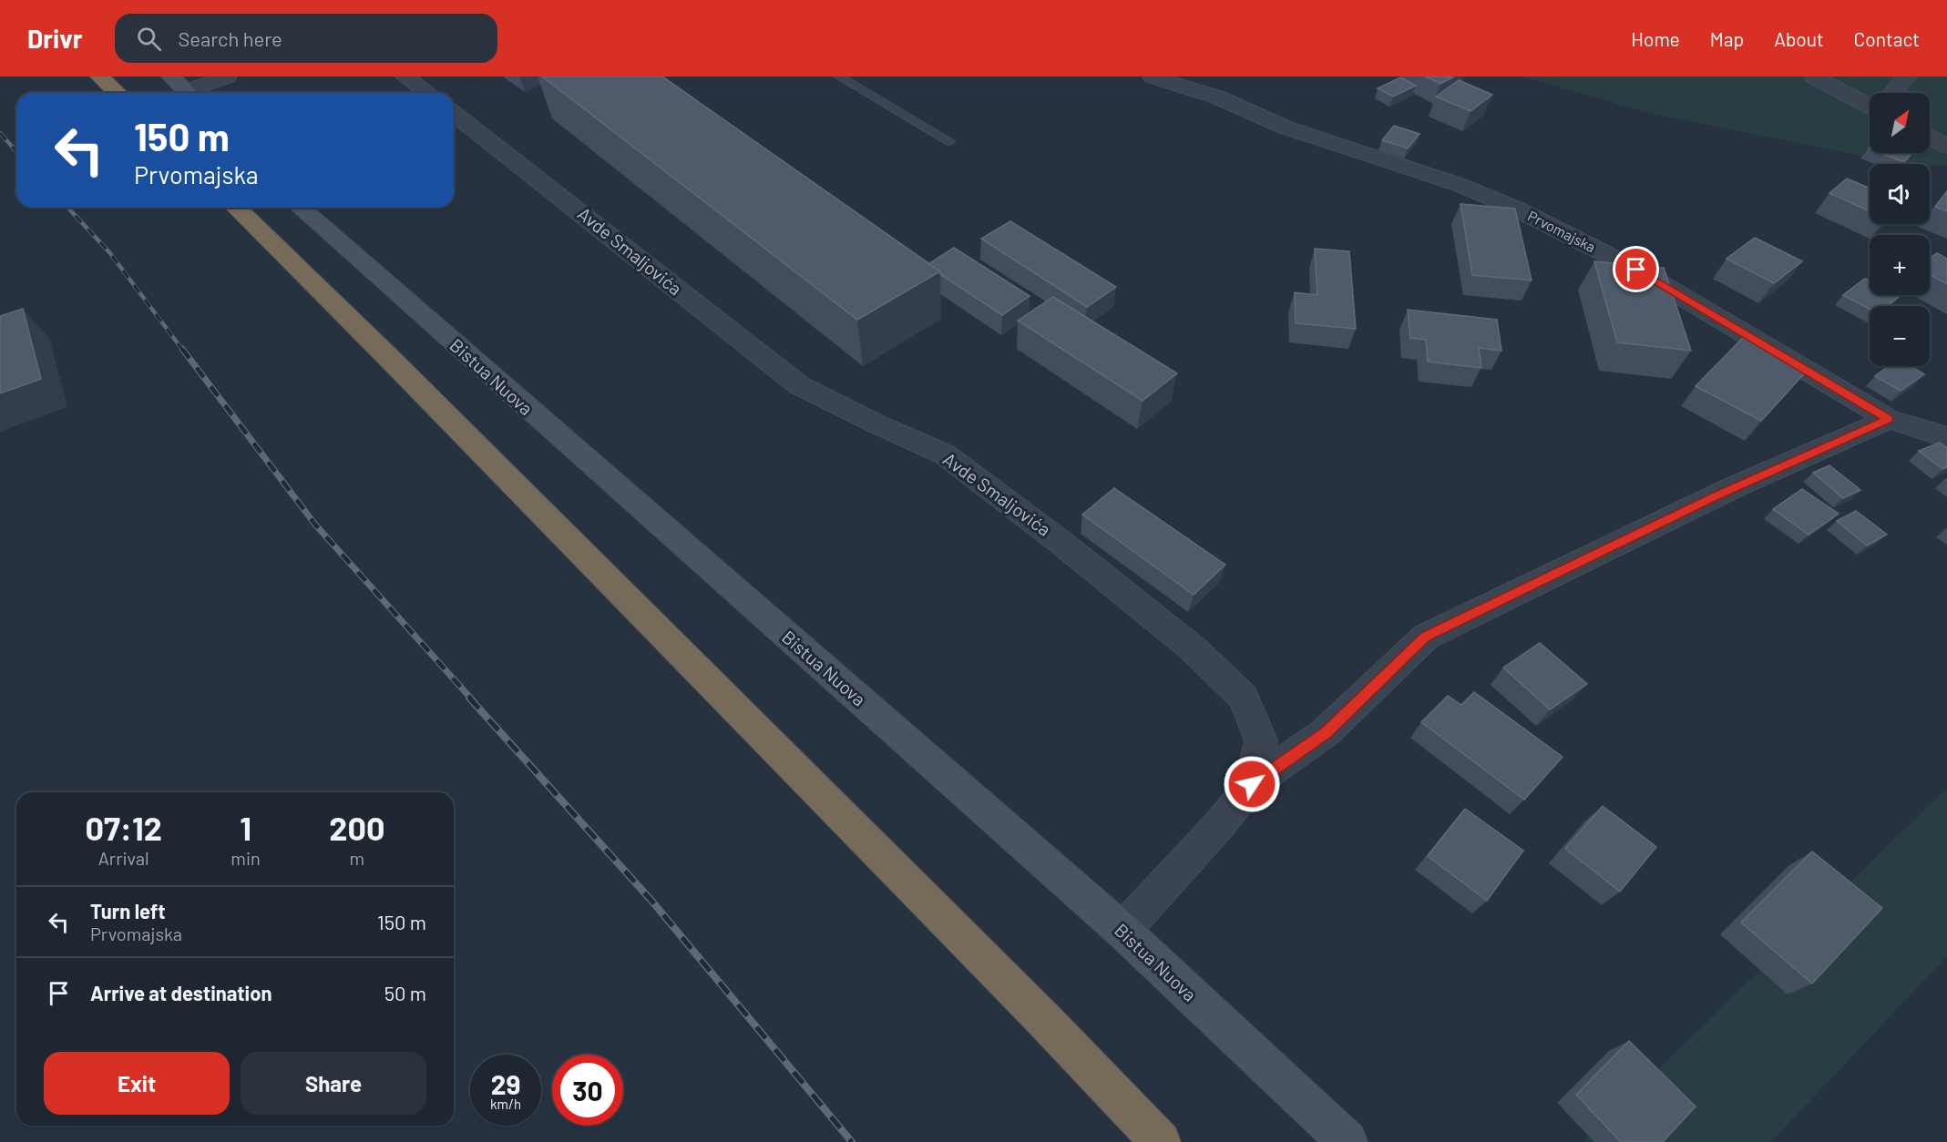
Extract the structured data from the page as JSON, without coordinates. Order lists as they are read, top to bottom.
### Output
{
  "streets": {
    "street": ["Prvomajska", "Avde Smaljovića", "Bistua Nuova"]
  },
  "crossings": [
    ["Avde Smaljovića", "Bistua Nuova"]
  ],
  "north": "top right",
  "page": {
    "header": "Drivr",
    "search": "Search here",
    "nav": [
      "Home",
      "Map",
      "About",
      "Contact"
    ],
    "map_buttons": ["+", "−"],
    "turn": ["150 m", "Prvomajska"],
    "eta": [
      "07:12",
      "Arrival",
      "1",
      "min",
      "200",
      "m"
    ],
    "list": [
      {
        "name": "Turn left",
        "note": "Prvomajska",
        "value": "150 m"
      },
      {
        "name": "Arrive at destination",
        "value": "50 m"
      }
    ],
    "buttons": ["Exit", "Share"],
    "speed": "29 km/h",
    "limit": "30"
  }
}
